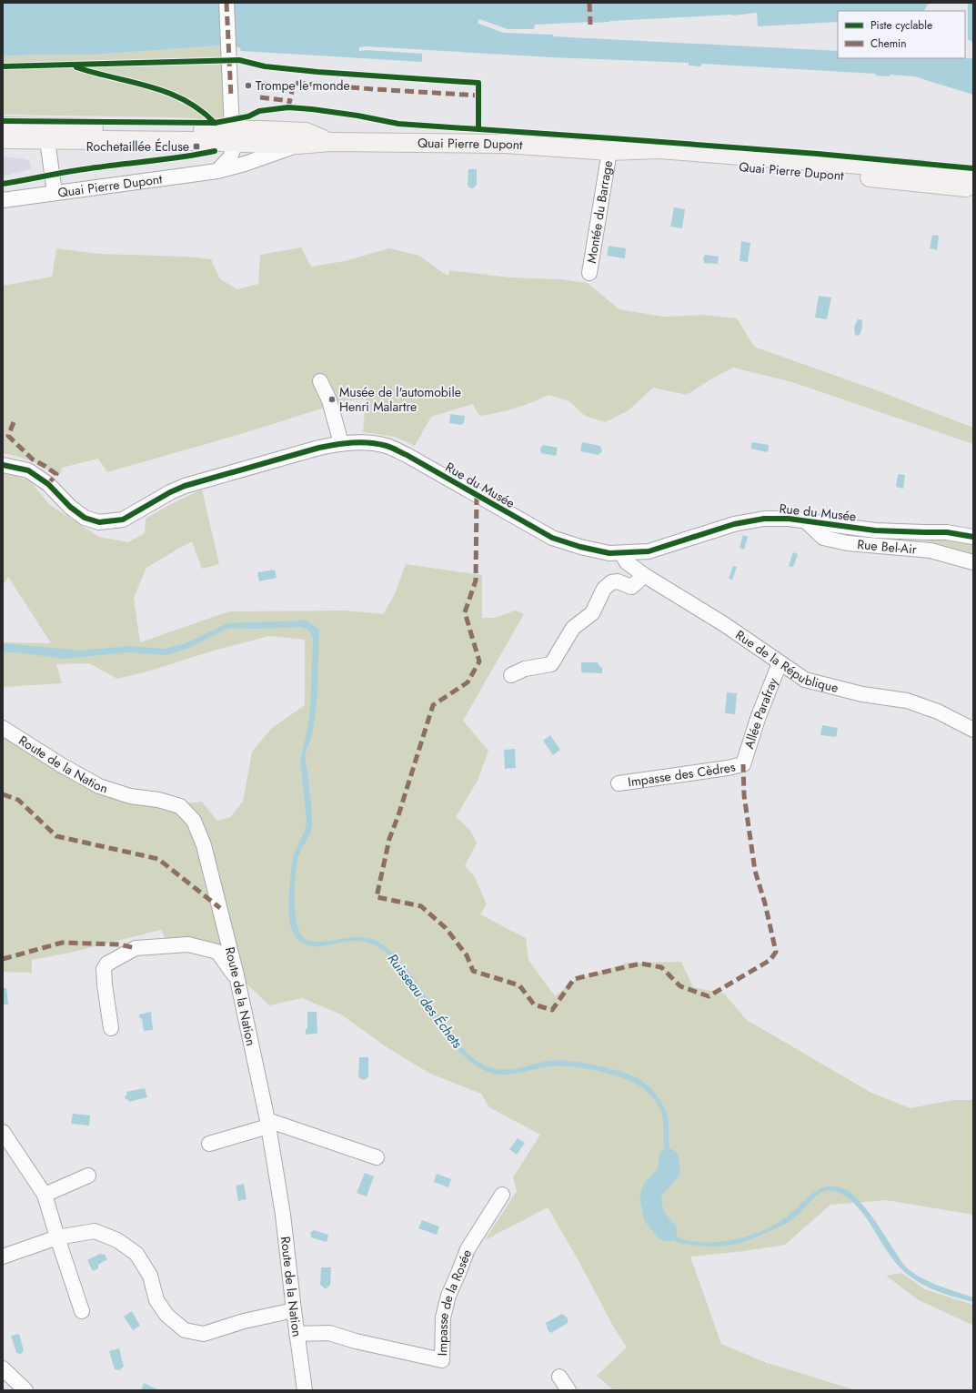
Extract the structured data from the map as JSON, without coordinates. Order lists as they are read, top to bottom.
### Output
{
  "streets": {
    "main road": ["Quai Pierre Dupont"],
    "street": [
      "Montée du Barrage",
      "Rue du Musée",
      "Rue Bel-Air",
      "Rue de la République",
      "Allée Parafray",
      "Route de la Nation",
      "Impasse des Cèdres",
      "Impasse de la Rosée"
    ]
  },
  "crossings": [
    ["Quai Pierre Dupont", "Montée du Barrage"],
    ["Rue du Musée", "Rue Bel-Air"],
    ["Rue du Musée", "Rue de la République"],
    ["Rue de la République", "Allée Parafray"],
    ["Allée Parafray", "Impasse des Cèdres"],
    ["Route de la Nation", "Impasse de la Rosée"]
  ],
  "water": ["Ruisseau des Échets"],
  "places": {
    "other": ["Trompe le monde", "Musée de l'automobile Henri Malartre"],
    "transit": ["Rochetaillée Écluse"]
  },
  "legend": ["Piste cyclable", "Chemin"]
}
